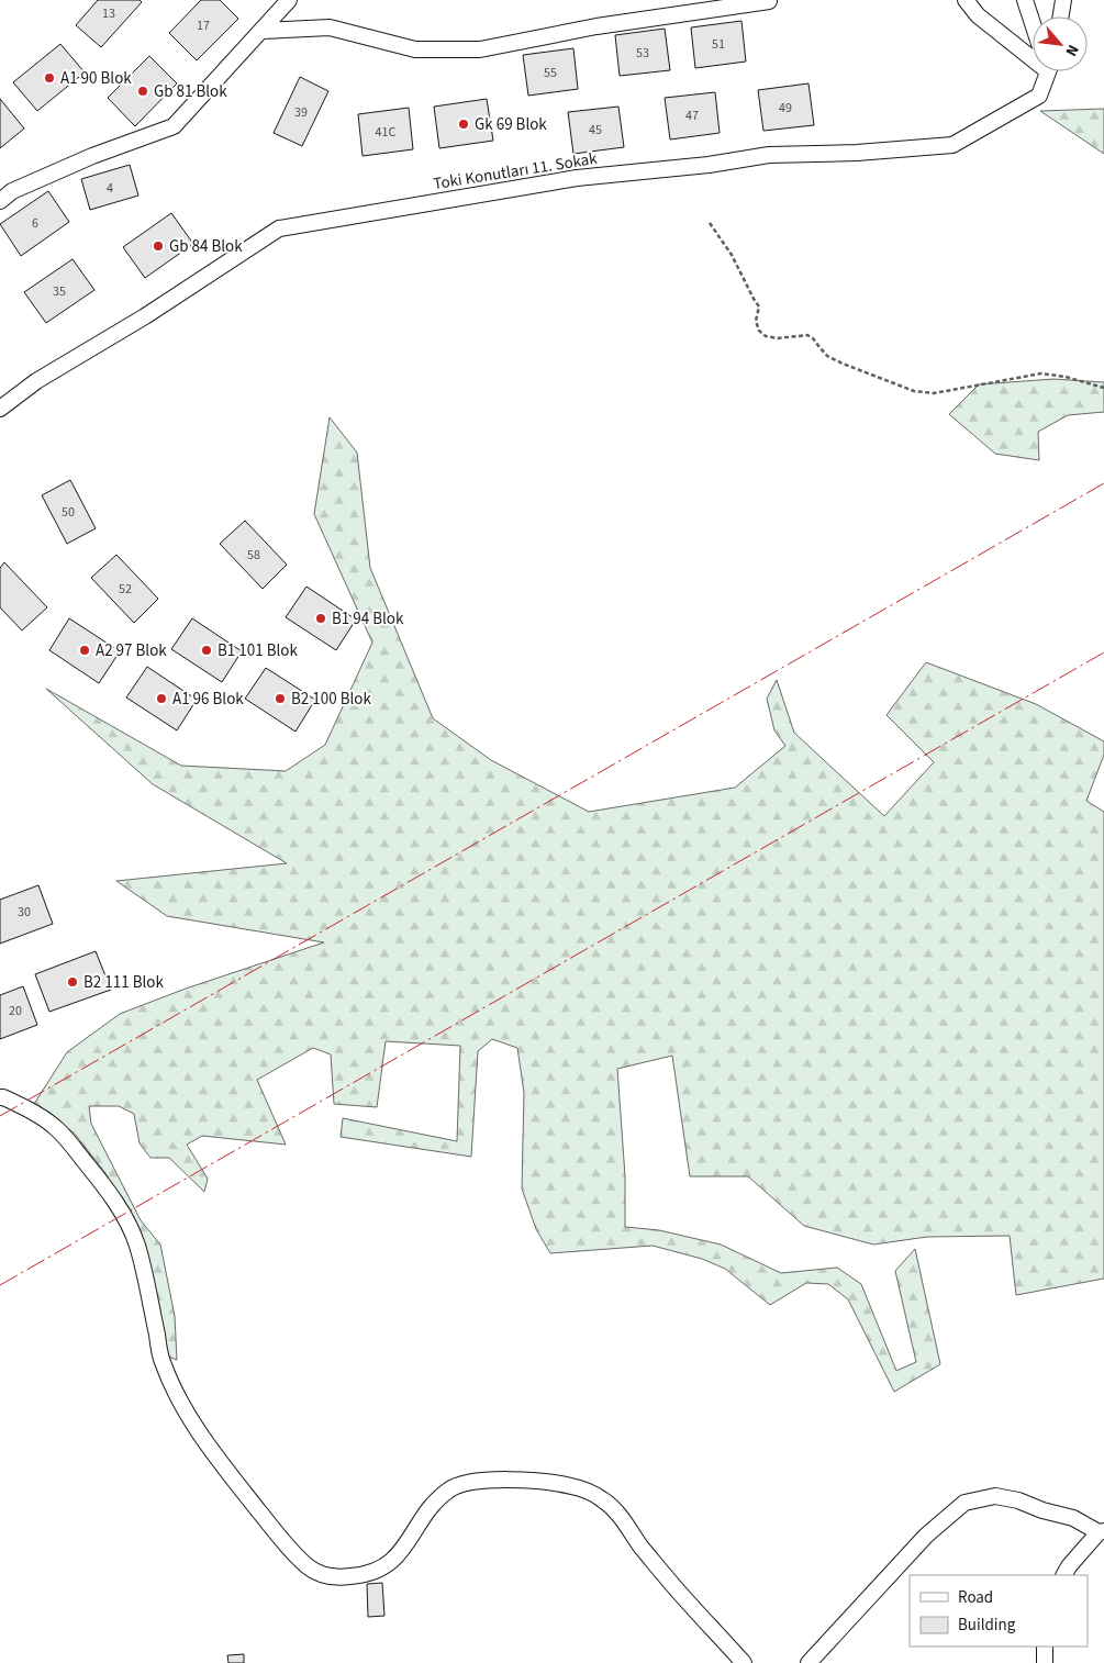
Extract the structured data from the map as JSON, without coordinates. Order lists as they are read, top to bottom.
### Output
{
  "streets": {
    "street": ["Toki Konutları 11. Sokak"]
  },
  "places": [
    "A1 90 Blok",
    "Gb 81 Blok",
    "Gk 69 Blok",
    "Gb 84 Blok",
    "B1 94 Blok",
    "A2 97 Blok",
    "B1 101 Blok",
    "A1 96 Blok",
    "B2 100 Blok",
    "B2 111 Blok"
  ],
  "house_numbers": [
    "13",
    "17",
    "51",
    "53",
    "55",
    "49",
    "39",
    "47",
    "45",
    "41C",
    "4",
    "6",
    "35",
    "50",
    "58",
    "52",
    "30",
    "20"
  ],
  "legend": ["Road", "Building"],
  "north": "bottom right"
}
